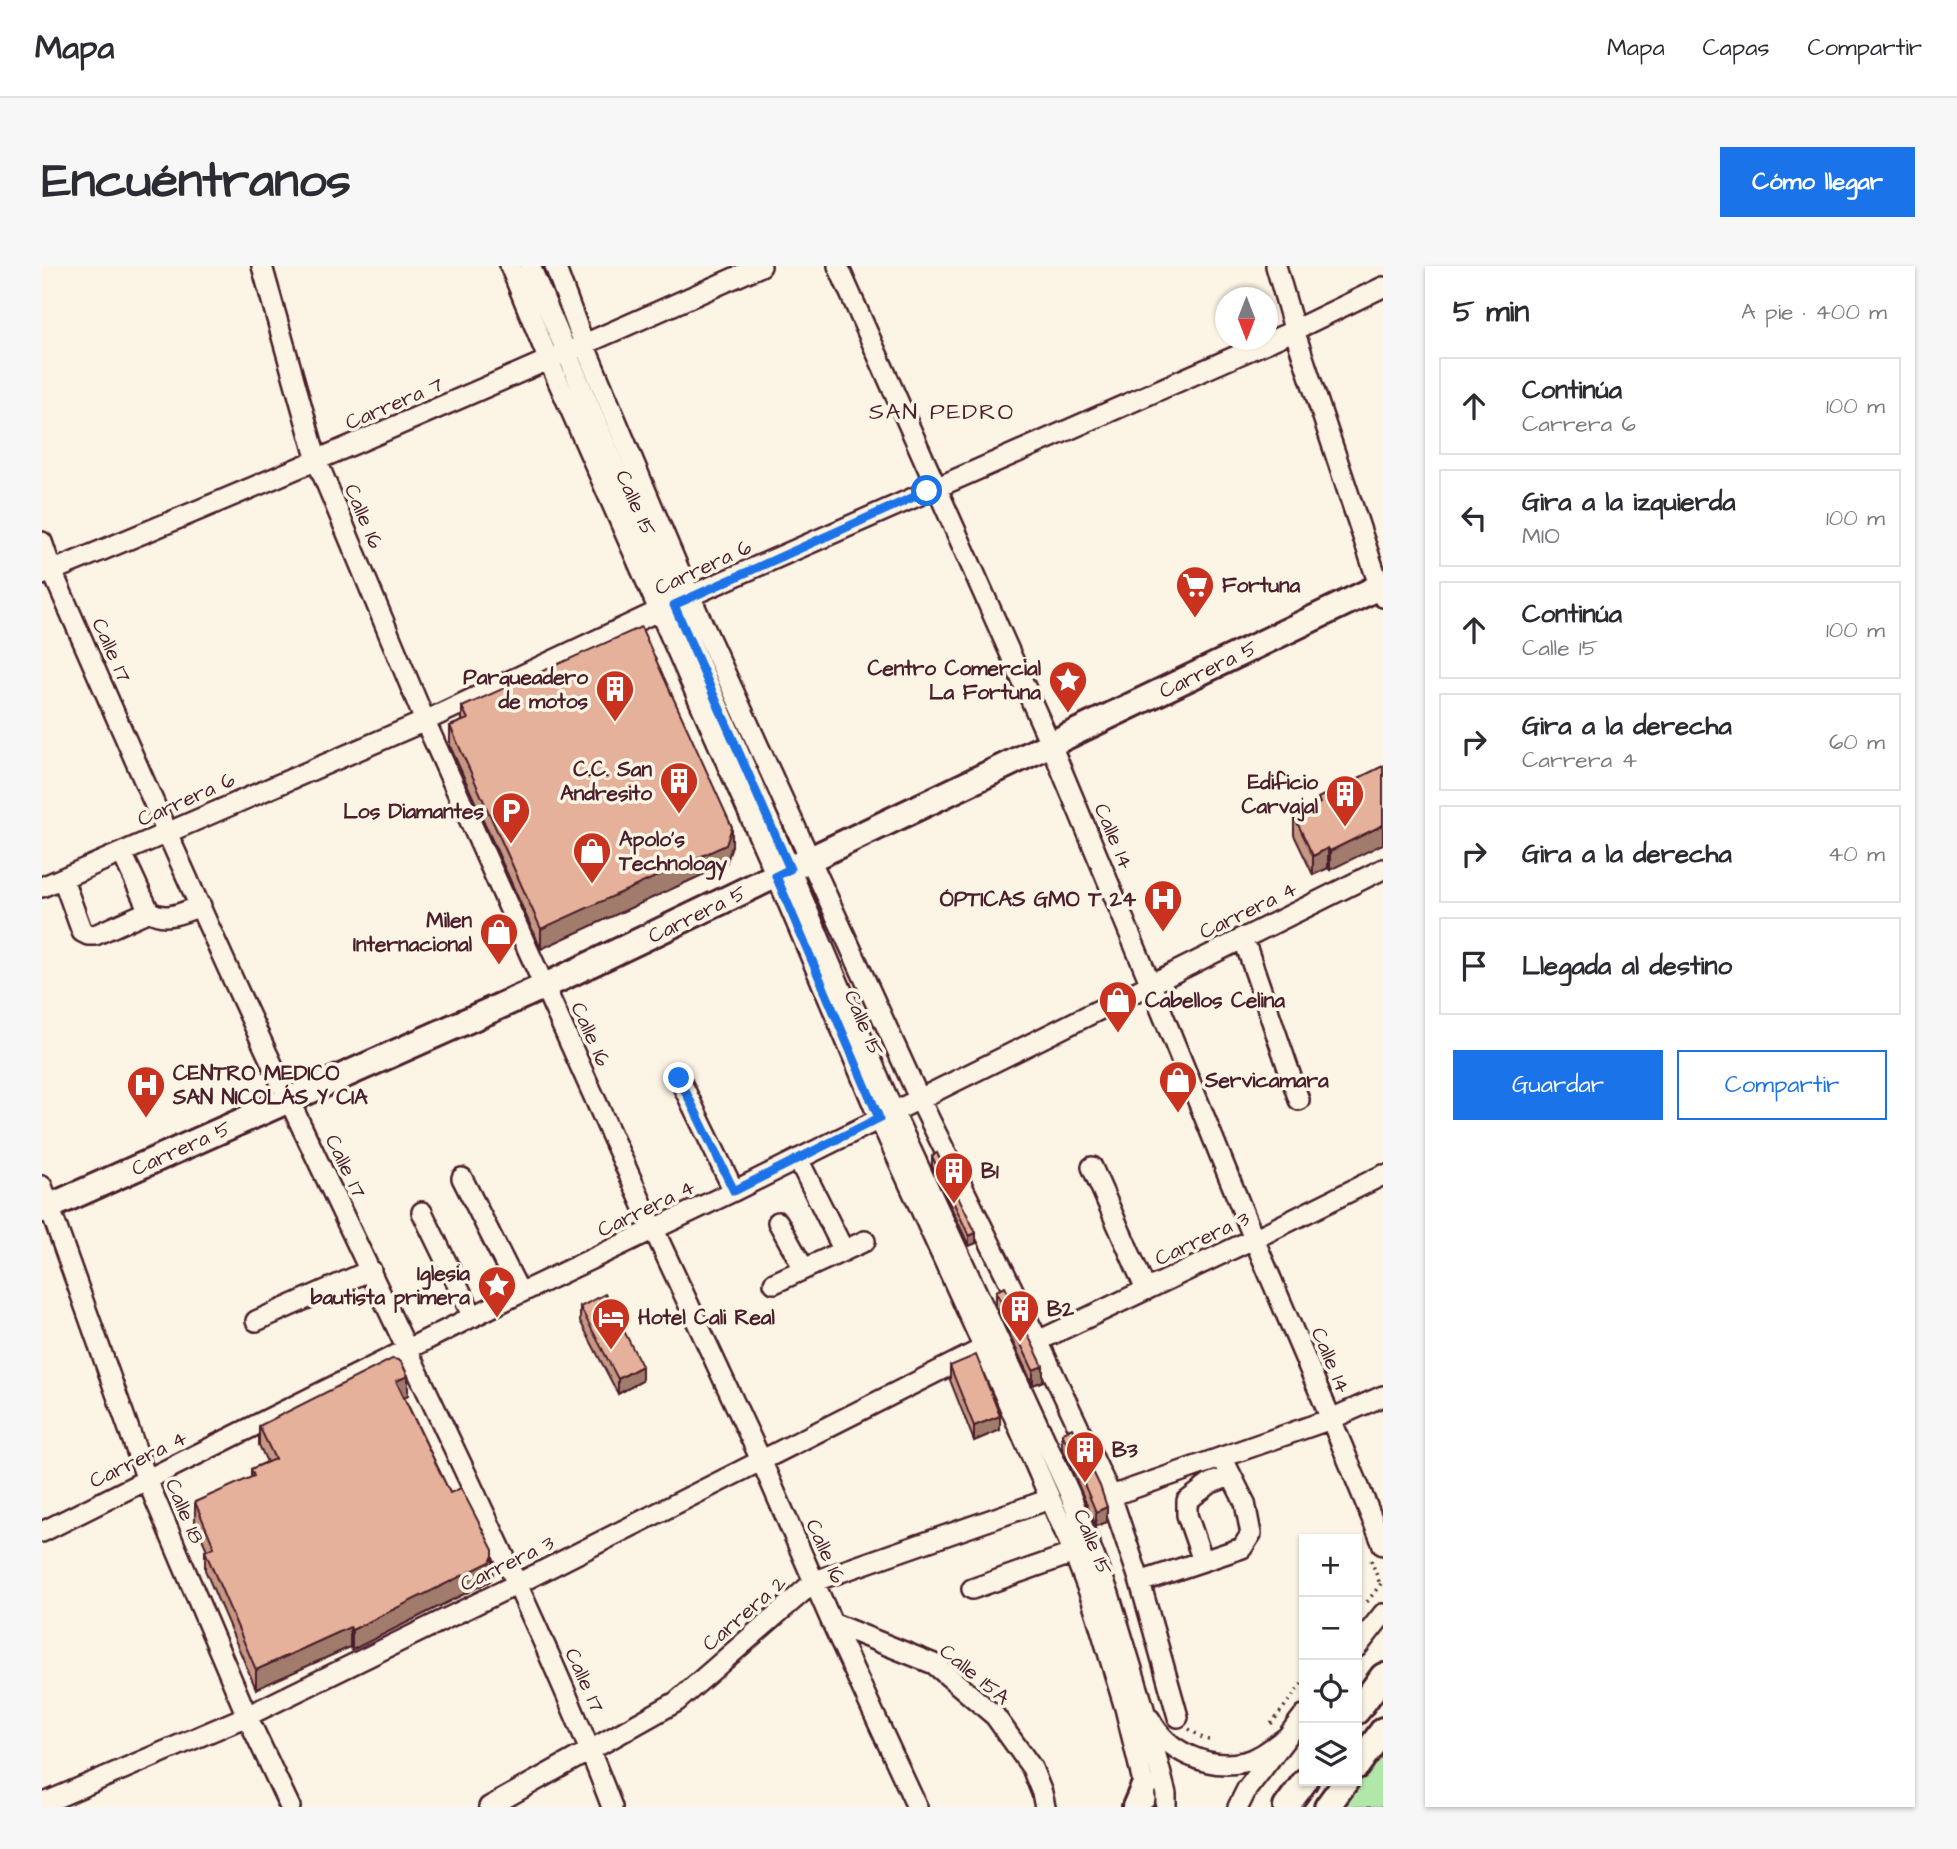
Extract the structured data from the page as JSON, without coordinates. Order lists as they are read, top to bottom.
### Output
{
  "streets": {
    "main road": ["Carrera 5"],
    "street": [
      "Carrera 7",
      "Calle 15",
      "Calle 16",
      "Carrera 6",
      "Calle 17",
      "Calle 14",
      "Carrera 4",
      "Carrera 3",
      "Calle 18",
      "Carrera 2",
      "Calle 15A"
    ]
  },
  "crossings": [
    ["Carrera 7", "Calle 15"],
    ["Carrera 7", "Calle 16"],
    ["Carrera 7", "Calle 17"],
    ["Calle 15", "Carrera 6"],
    ["Calle 15", "Carrera 5"],
    ["Calle 15", "Carrera 4"],
    ["Calle 15", "Carrera 3"],
    ["Calle 15", "Carrera 2"],
    ["Calle 16", "Carrera 6"],
    ["Calle 16", "Carrera 5"],
    ["Calle 16", "Carrera 4"],
    ["Calle 16", "Carrera 3"],
    ["Calle 16", "Carrera 2"],
    ["Calle 16", "Calle 15A"],
    ["Carrera 6", "Calle 17"],
    ["Carrera 6", "Calle 14"],
    ["Calle 17", "Carrera 5"],
    ["Calle 17", "Carrera 4"],
    ["Calle 17", "Carrera 3"],
    ["Calle 17", "Carrera 2"],
    ["Carrera 5", "Calle 14"],
    ["Carrera 5", "Calle 18"],
    ["Calle 14", "Carrera 4"],
    ["Calle 14", "Carrera 3"],
    ["Carrera 4", "Calle 18"],
    ["Carrera 3", "Calle 18"]
  ],
  "districts": ["SAN PEDRO"],
  "places": {
    "supermarket": ["Fortuna"],
    "place": ["Centro Comercial La Fortuna", "Iglesia bautista primera"],
    "building": [
      "Parqueadero de motos",
      "C.C. San Andresito",
      "Edificio Carvajal",
      "B1",
      "B2",
      "B3"
    ],
    "parking": ["Los Diamantes"],
    "shop": [
      "Apolo's Technology",
      "Milen Internacional",
      "Cabellos Celina",
      "Servicamara"
    ],
    "hospital": ["ÓPTICAS GMO T 24", "CENTRO MEDICO SAN NICOLÁS Y CIA"],
    "hotel": ["Hotel Cali Real"]
  },
  "north": "bottom",
  "page": {
    "header": "Mapa",
    "nav": ["Mapa", "Capas", "Compartir"],
    "buttons": [
      "Cómo llegar",
      ["Guardar", "Compartir"]
    ],
    "title": "Encuéntranos",
    "heading": ["5 min", "A pie · 400 m"],
    "list": [
      ["Continúa", "Carrera 6", "100 m"],
      ["Gira a la izquierda", "MIO", "100 m"],
      ["Continúa", "Calle 15", "100 m"],
      ["Gira a la derecha", "Carrera 4", "60 m"],
      ["Gira a la derecha", "40 m"],
      "Llegada al destino"
    ],
    "map_buttons": ["+", "−"]
  }
}
